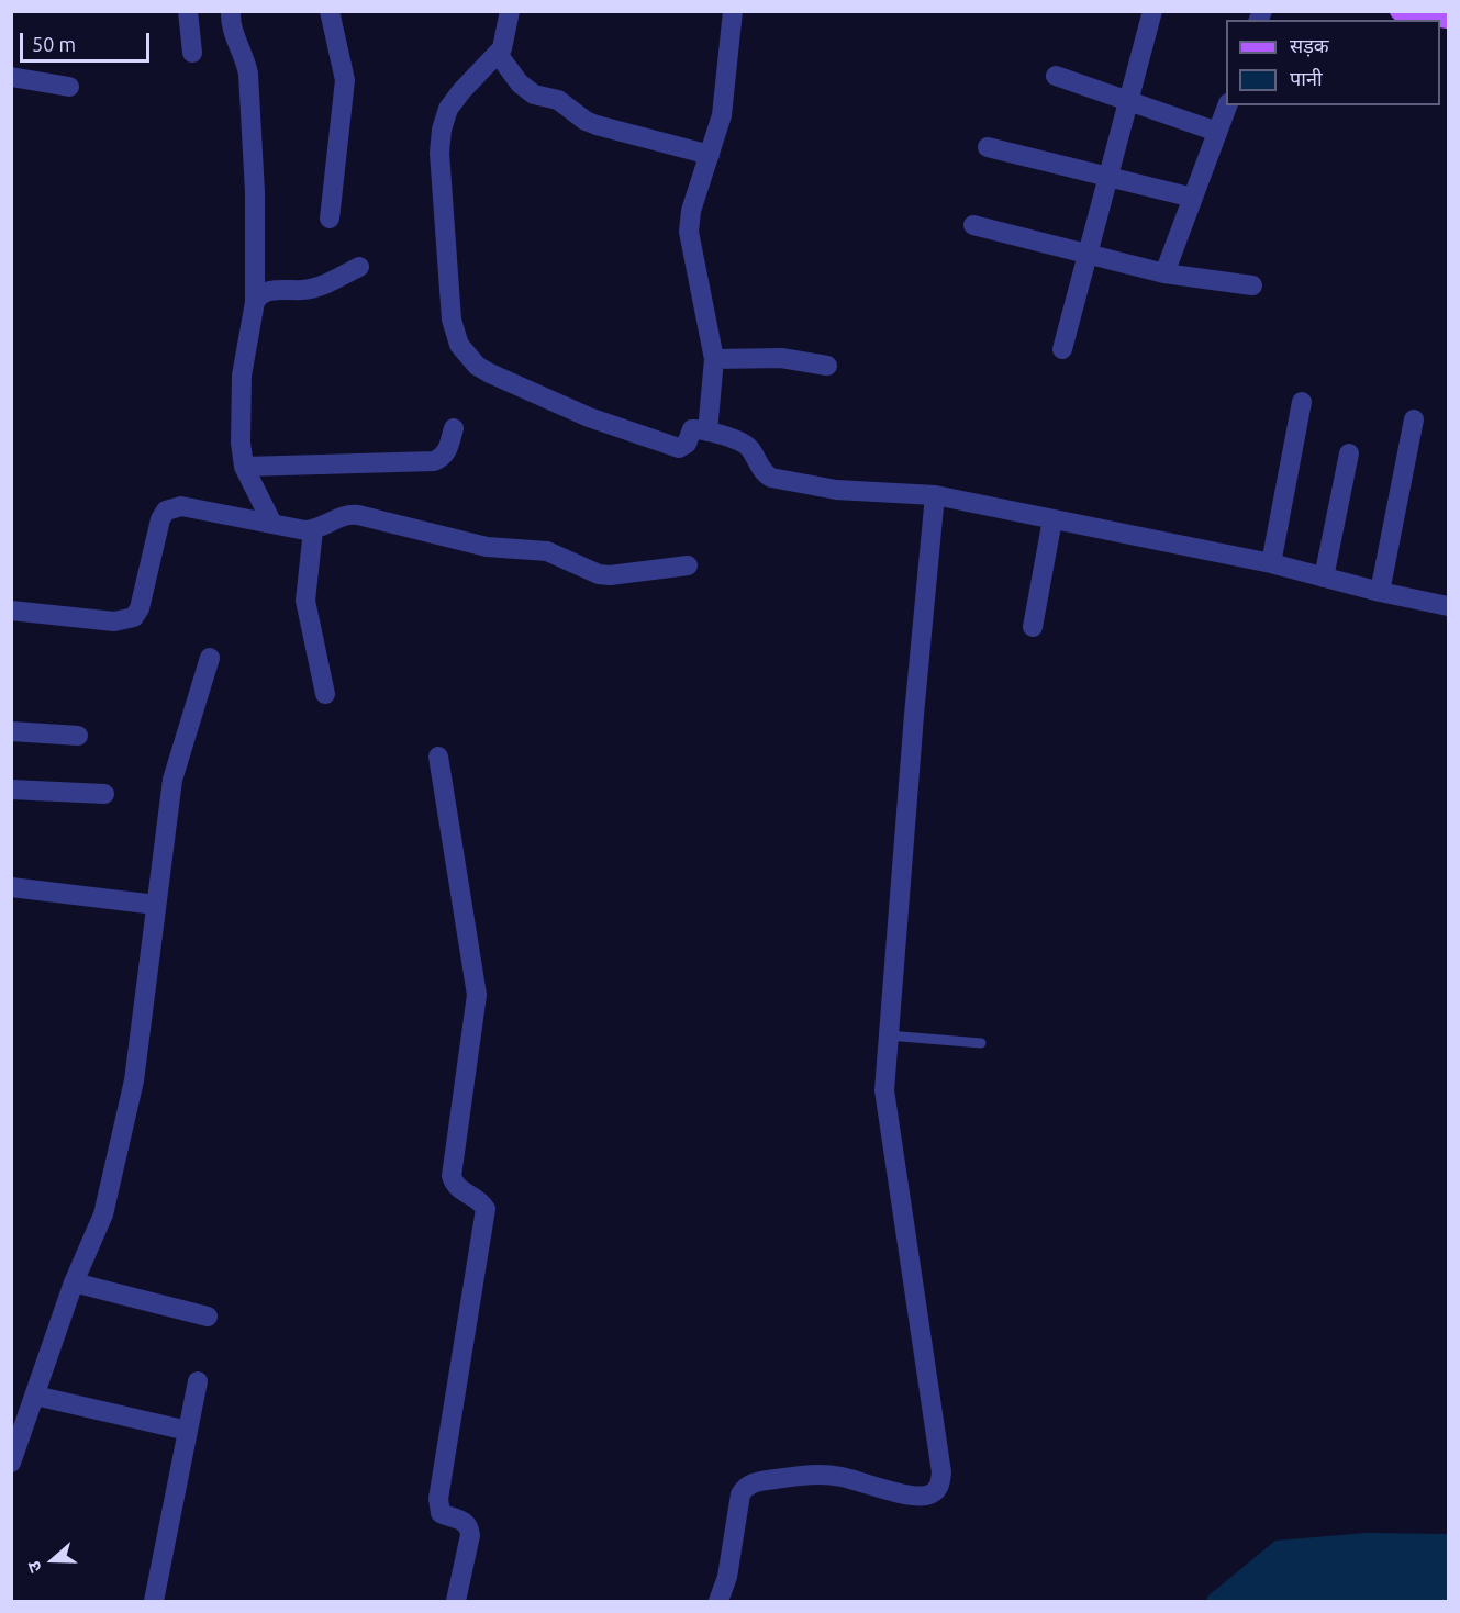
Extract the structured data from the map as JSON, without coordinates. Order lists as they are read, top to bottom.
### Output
{
  "legend": ["सड़क", "पानी"],
  "scale_bar": "50 m",
  "north": "left"
}
